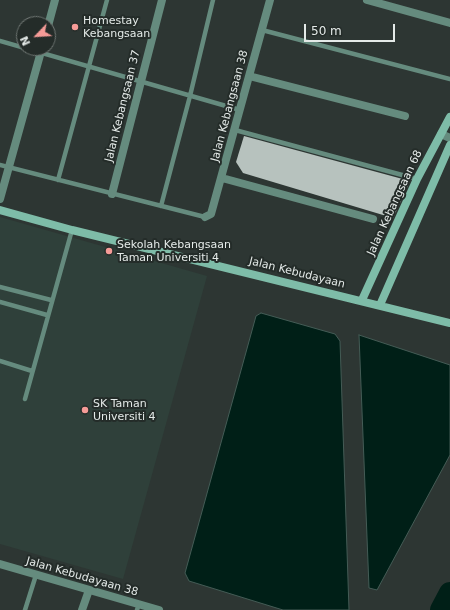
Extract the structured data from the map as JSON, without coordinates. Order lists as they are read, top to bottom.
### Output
{
  "streets": {
    "street": [
      "Jalan Kebangsaan 37",
      "Jalan Kebangsaan 38",
      "Jalan Kebangsaan 68",
      "Jalan Kebudayaan",
      "Jalan Kebudayaan 38"
    ]
  },
  "crossings": [
    ["Jalan Kebangsaan 68", "Jalan Kebudayaan"]
  ],
  "places": ["Homestay Kebangsaan", "Sekolah Kebangsaan Taman Universiti 4", "SK Taman Universiti 4"],
  "scale_bar": "50 m",
  "north": "bottom left"
}
